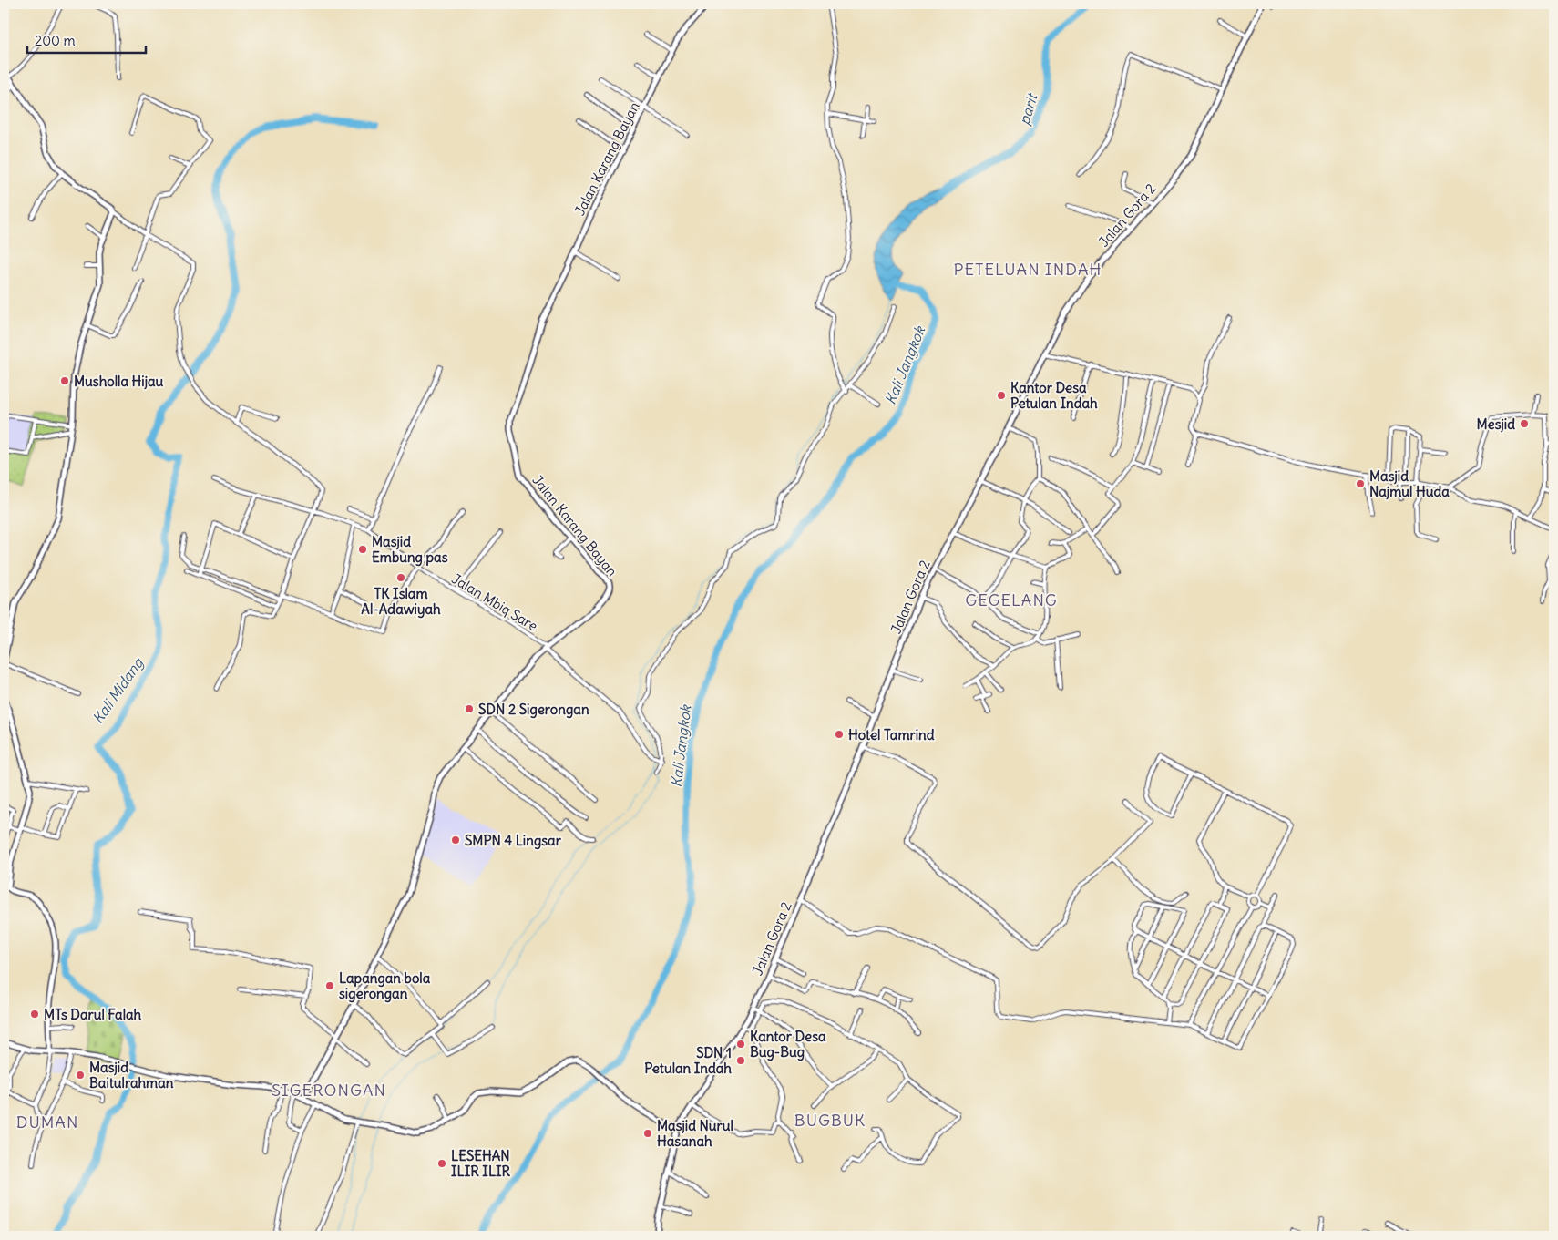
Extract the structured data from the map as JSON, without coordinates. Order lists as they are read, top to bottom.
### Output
{
  "streets": {
    "street": ["Jalan Karang Bayan", "Jalan Gora 2", "Jalan Mbiq Sare"]
  },
  "crossings": [
    ["Jalan Karang Bayan", "Jalan Mbiq Sare"]
  ],
  "districts": [
    "PETELUAN INDAH",
    "GEGELANG",
    "SIGERONGAN",
    "BUGBUK",
    "DUMAN"
  ],
  "water": ["parit", "Kali Jangkok", "Kali Midang"],
  "places": [
    "Musholla Hijau",
    "Kantor Desa Petulan Indah",
    "Mesjid",
    "Masjid Najmul Huda",
    "Masjid Embung pas",
    "TK Islam Al-Adawiyah",
    "SDN 2 Sigerongan",
    "Hotel Tamrind",
    "SMPN 4 Lingsar",
    "Lapangan bola sigerongan",
    "MTs Darul Falah",
    "Kantor Desa Bug-Bug",
    "SDN 1 Petulan Indah",
    "Masjid Baitulrahman",
    "Masjid Nurul Hasanah",
    "LESEHAN ILIR ILIR"
  ],
  "scale_bar": "200 m"
}
